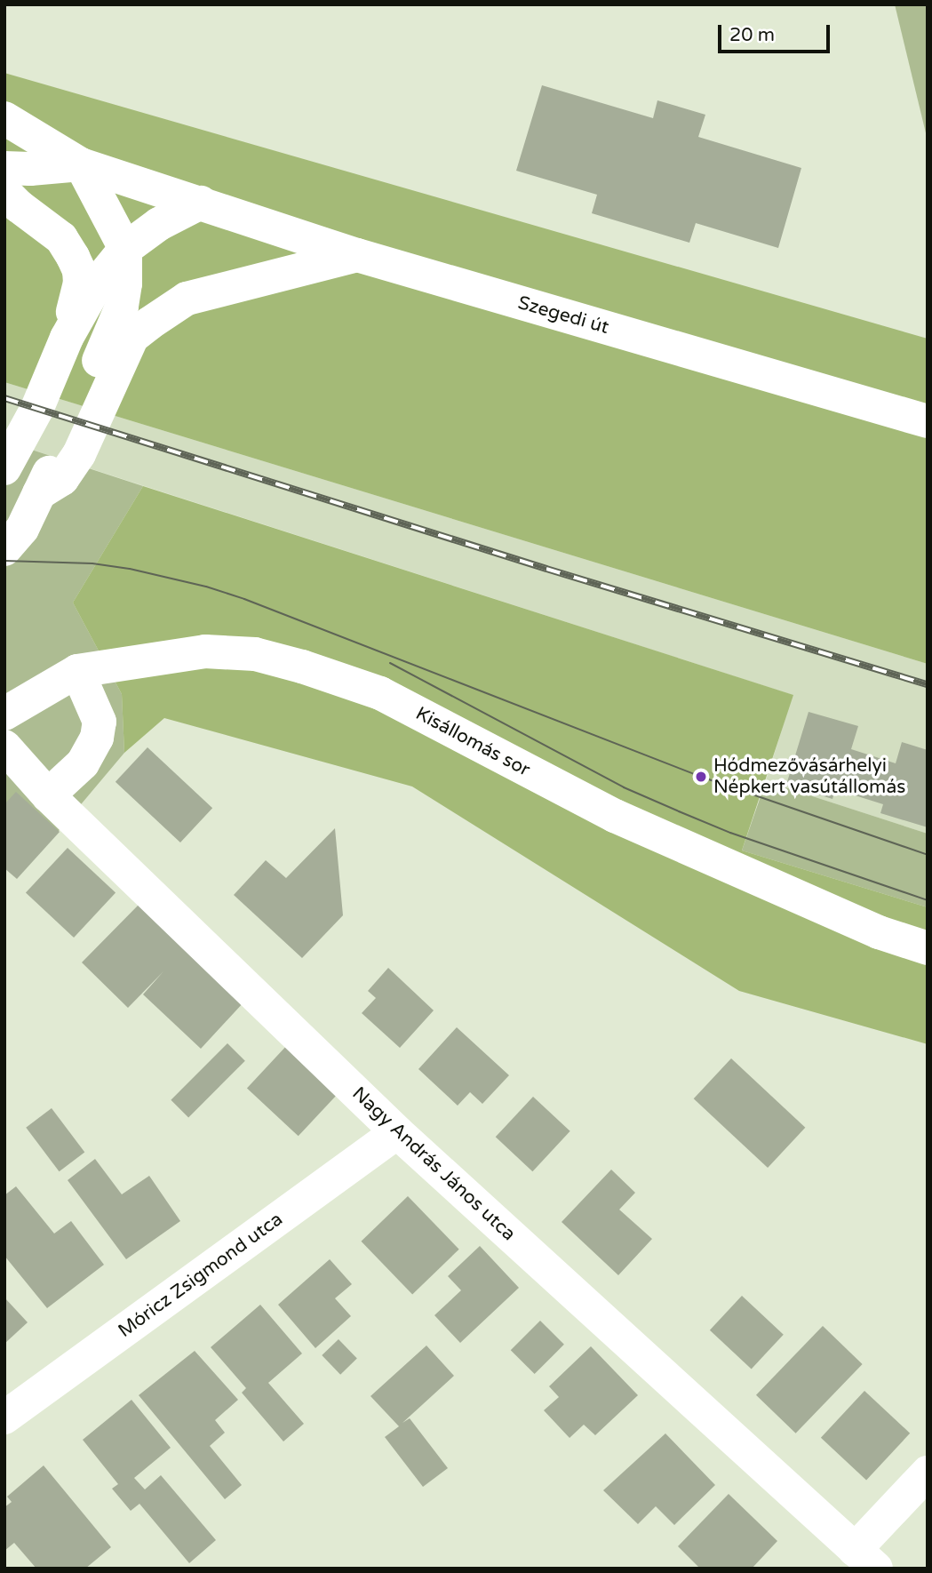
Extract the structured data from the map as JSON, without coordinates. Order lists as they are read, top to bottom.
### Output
{
  "streets": {
    "street": [
      "Szegedi út",
      "Kisállomás sor",
      "Nagy András János utca",
      "Móricz Zsigmond utca"
    ]
  },
  "crossings": [
    ["Nagy András János utca", "Móricz Zsigmond utca"]
  ],
  "places": ["Hódmezővásárhelyi Népkert vasútállomás"],
  "scale_bar": "20 m"
}
